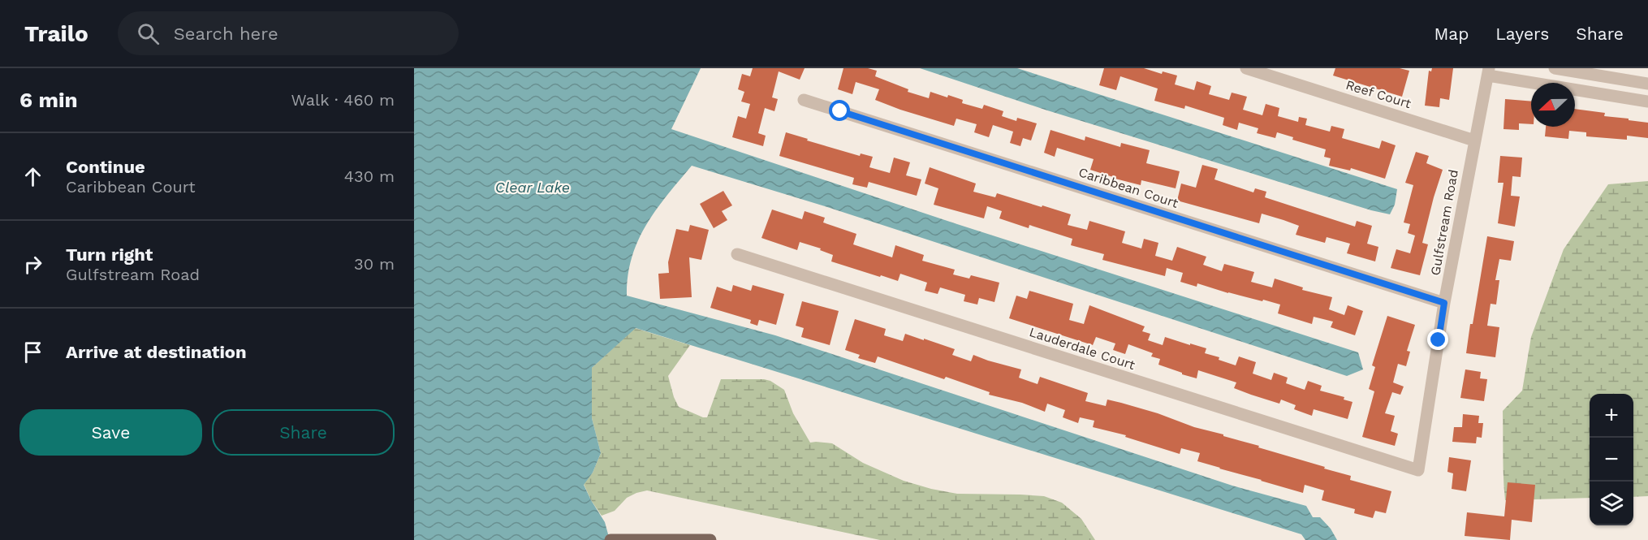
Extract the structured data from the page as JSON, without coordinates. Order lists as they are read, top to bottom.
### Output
{
  "streets": {
    "street": [
      "Reef Court",
      "Caribbean Court",
      "Gulfstream Road",
      "Lauderdale Court"
    ]
  },
  "crossings": [
    ["Reef Court", "Gulfstream Road"],
    ["Caribbean Court", "Gulfstream Road"],
    ["Gulfstream Road", "Lauderdale Court"]
  ],
  "water": ["Clear Lake"],
  "north": "left",
  "page": {
    "header": "Trailo",
    "search": "Search here",
    "nav": ["Map", "Layers", "Share"],
    "heading": ["6 min", "Walk · 460 m"],
    "list": [
      ["Continue", "Caribbean Court", "430 m"],
      ["Turn right", "Gulfstream Road", "30 m"],
      "Arrive at destination"
    ],
    "map_buttons": ["+", "−"],
    "buttons": ["Save", "Share"]
  }
}
